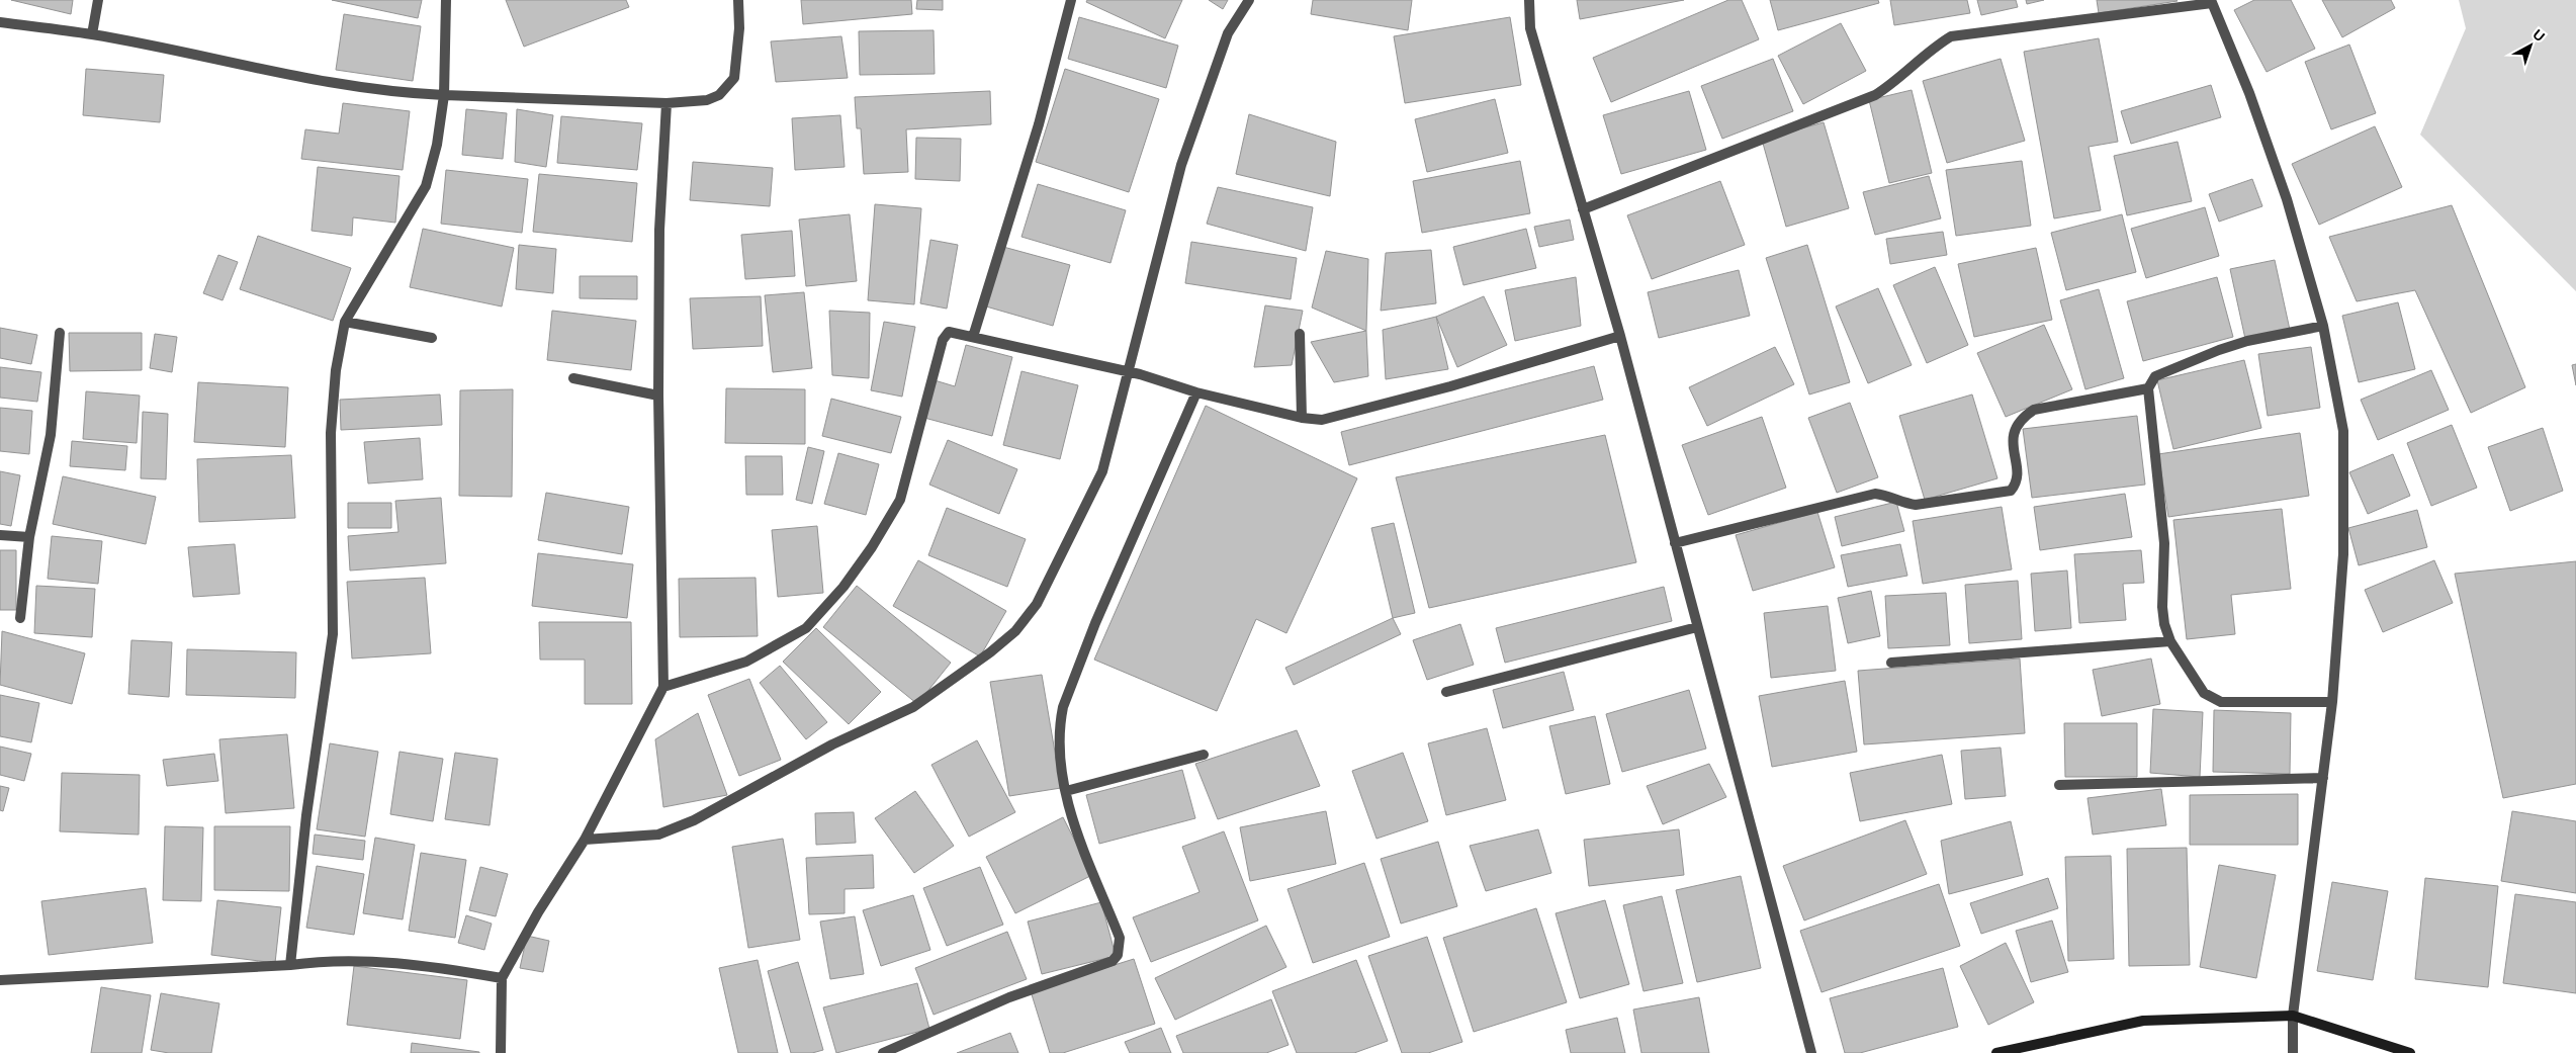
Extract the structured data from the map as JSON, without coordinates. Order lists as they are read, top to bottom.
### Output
{
  "north": "top right"
}
